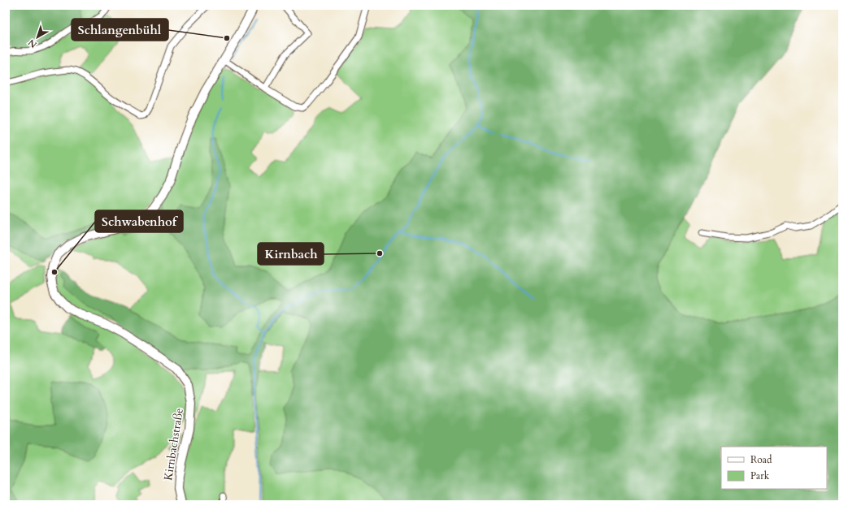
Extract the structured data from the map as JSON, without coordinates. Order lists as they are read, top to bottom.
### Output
{
  "streets": {
    "main road": ["Kirnbachstraße"]
  },
  "places": ["Schlangenbühl", "Kirnbach", "Schwabenhof"],
  "legend": ["Road", "Park"],
  "north": "bottom left"
}
